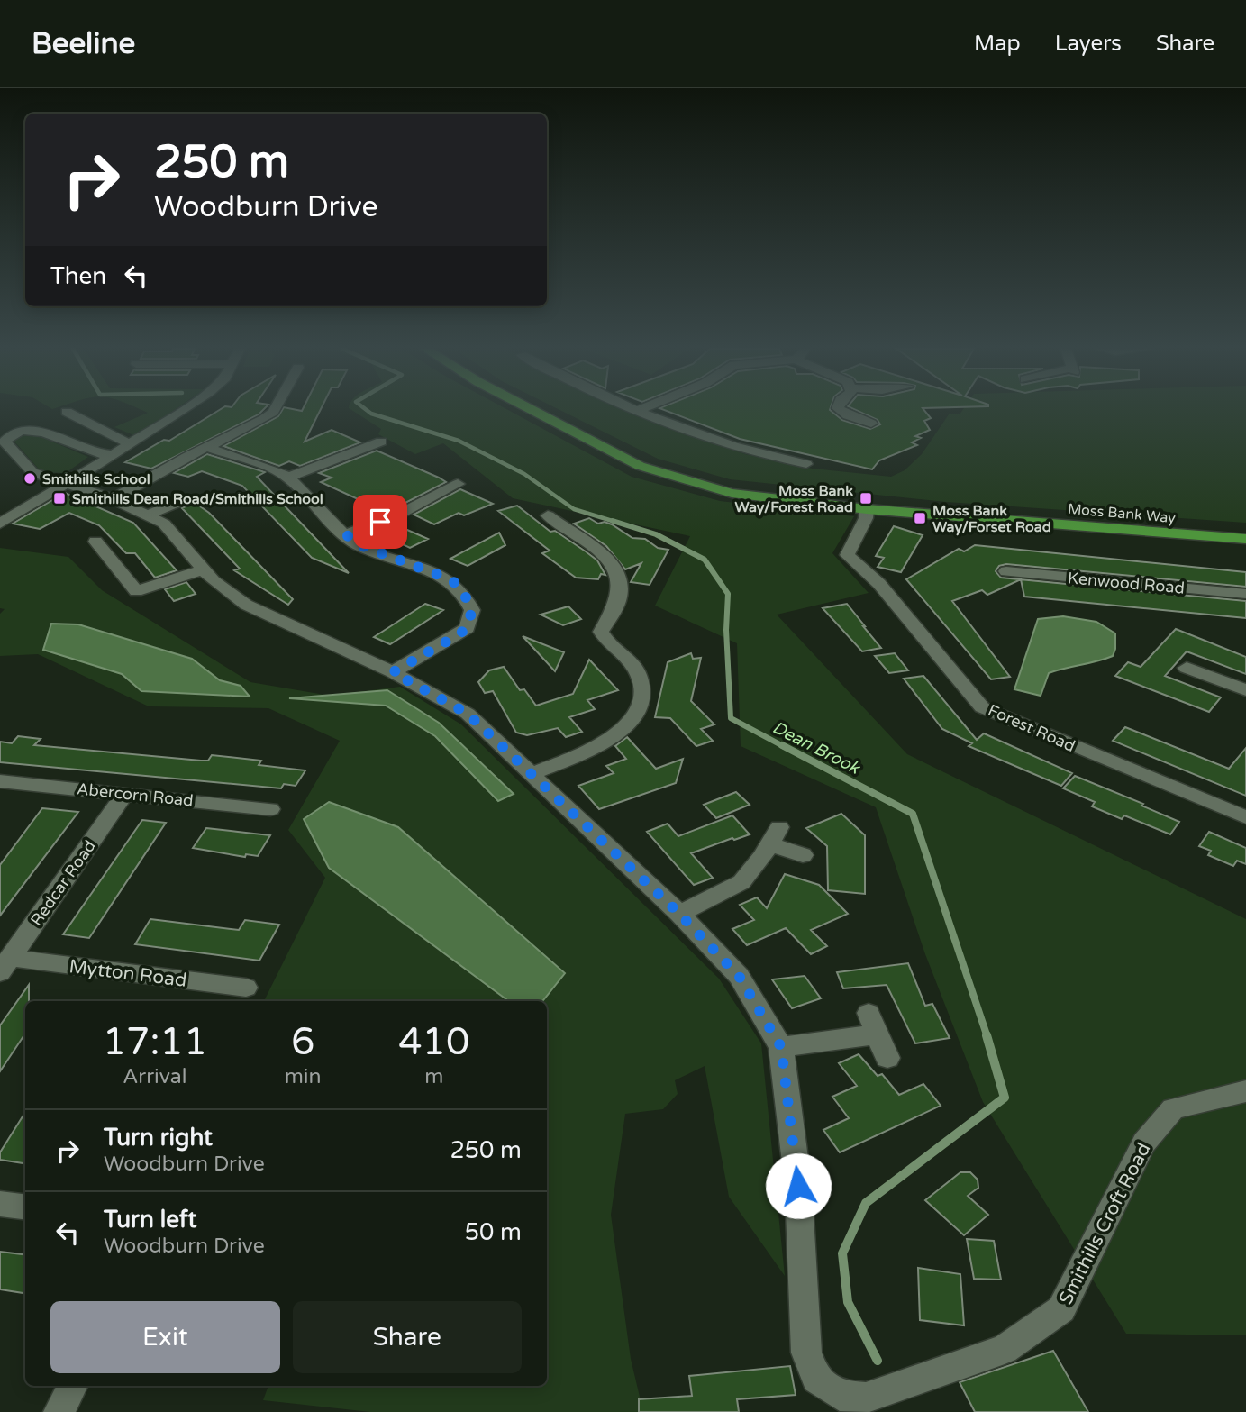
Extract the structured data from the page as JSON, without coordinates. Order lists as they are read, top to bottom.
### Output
{
  "streets": {
    "highway": ["Moss Bank Way"],
    "street": [
      "Kenwood Road",
      "Forest Road",
      "Abercorn Road",
      "Redcar Road",
      "Mytton Road",
      "Smithills Croft Road"
    ]
  },
  "crossings": [
    ["Moss Bank Way", "Forest Road"],
    ["Abercorn Road", "Redcar Road"],
    ["Redcar Road", "Mytton Road"]
  ],
  "water": ["Dean Brook"],
  "places": {
    "other": ["Smithills School"],
    "transit": ["Smithills Dean Road/Smithills School", "Moss Bank Way/Forest Road", "Moss Bank Way/Forset Road"]
  },
  "page": {
    "header": "Beeline",
    "nav": ["Map", "Layers", "Share"],
    "turn": ["250 m", "Woodburn Drive"],
    "then": "Then",
    "eta": [
      "17:11",
      "Arrival",
      "6",
      "min",
      "410",
      "m"
    ],
    "list": [
      {
        "name": "Turn right",
        "note": "Woodburn Drive",
        "value": "250 m"
      },
      {
        "name": "Turn left",
        "note": "Woodburn Drive",
        "value": "50 m"
      }
    ],
    "buttons": ["Exit", "Share"]
  }
}
